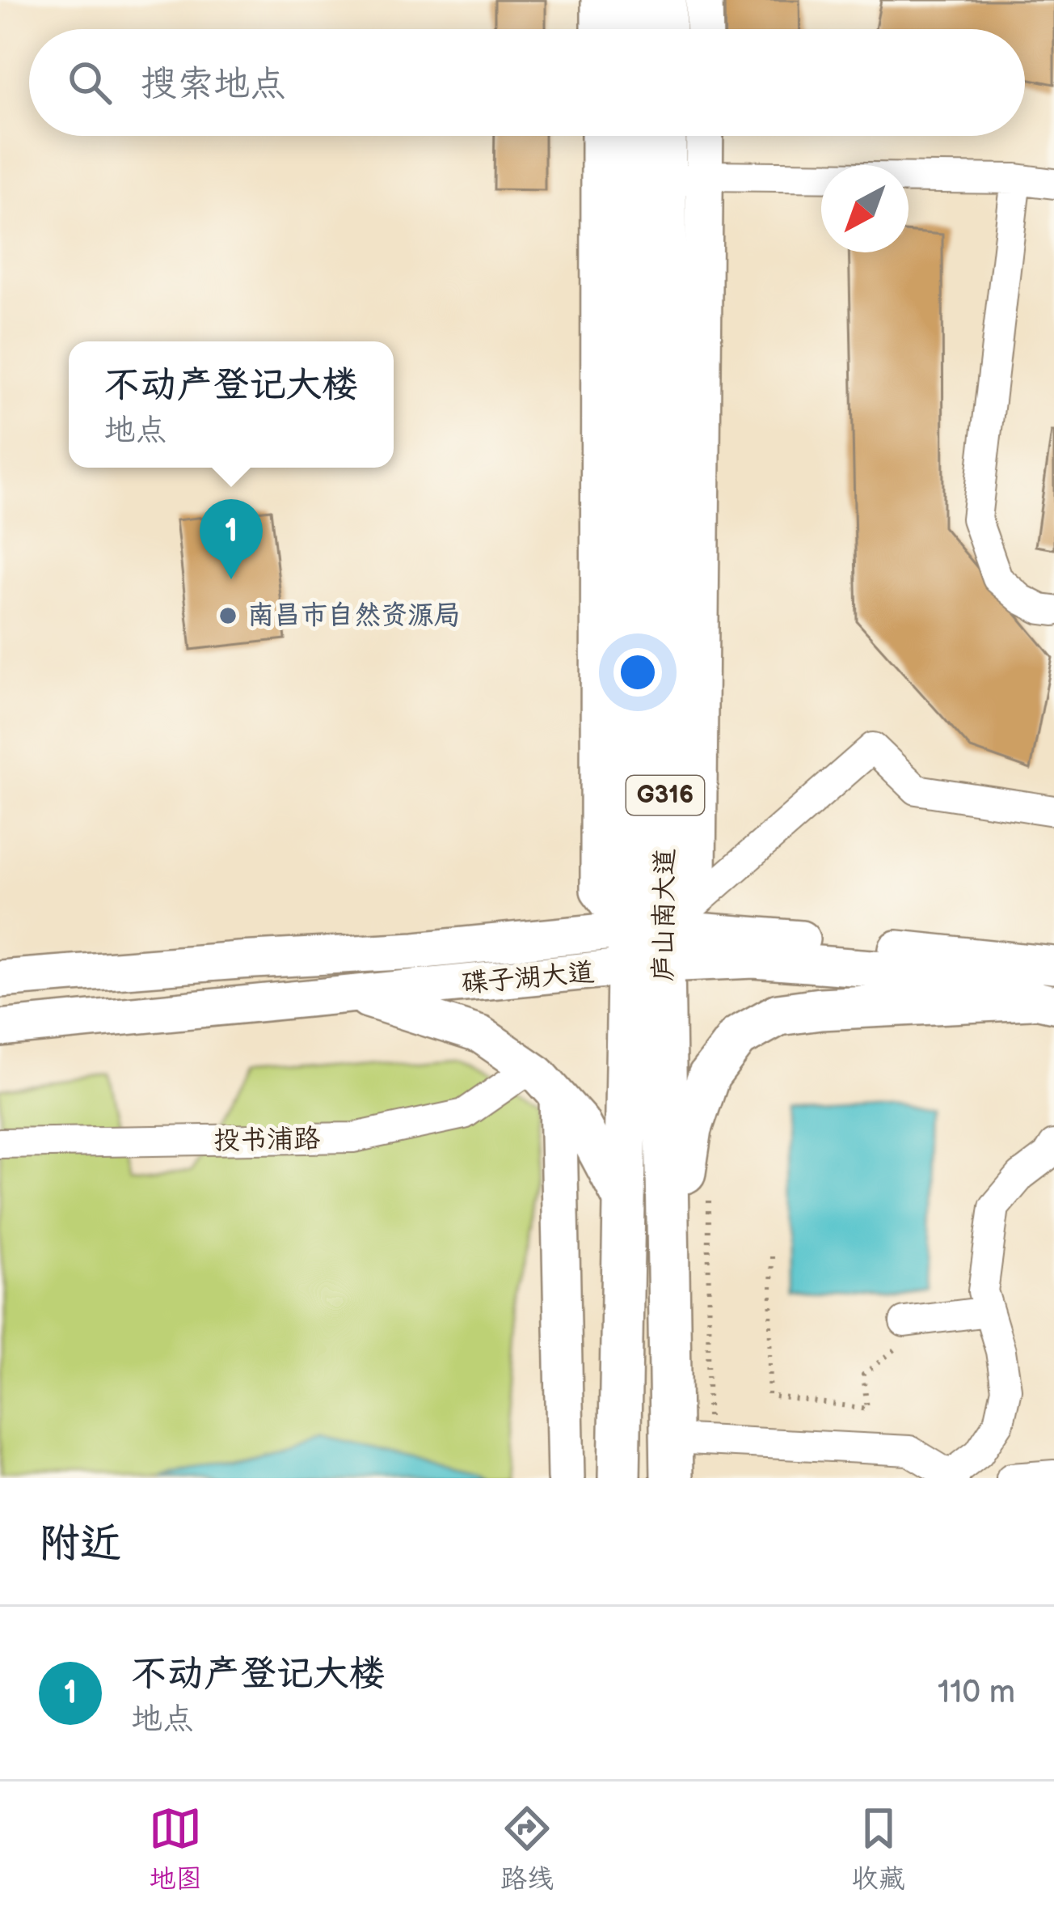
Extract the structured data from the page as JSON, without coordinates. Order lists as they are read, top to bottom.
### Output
{
  "streets": {
    "highway": ["G316", "庐山南大道"],
    "main road": ["碟子湖大道"],
    "street": ["投书浦路"]
  },
  "crossings": [
    ["庐山南大道", "碟子湖大道"]
  ],
  "places": ["南昌市自然资源局"],
  "north": "bottom left",
  "page": {
    "search": "搜索地点",
    "popup": ["不动产登记大楼", "地点"],
    "pins": "1",
    "heading": "附近",
    "list": [
      {
        "mark": "1",
        "name": "不动产登记大楼",
        "note": "地点",
        "value": "110 m"
      }
    ],
    "nav": ["地图", "路线", "收藏"]
  }
}
